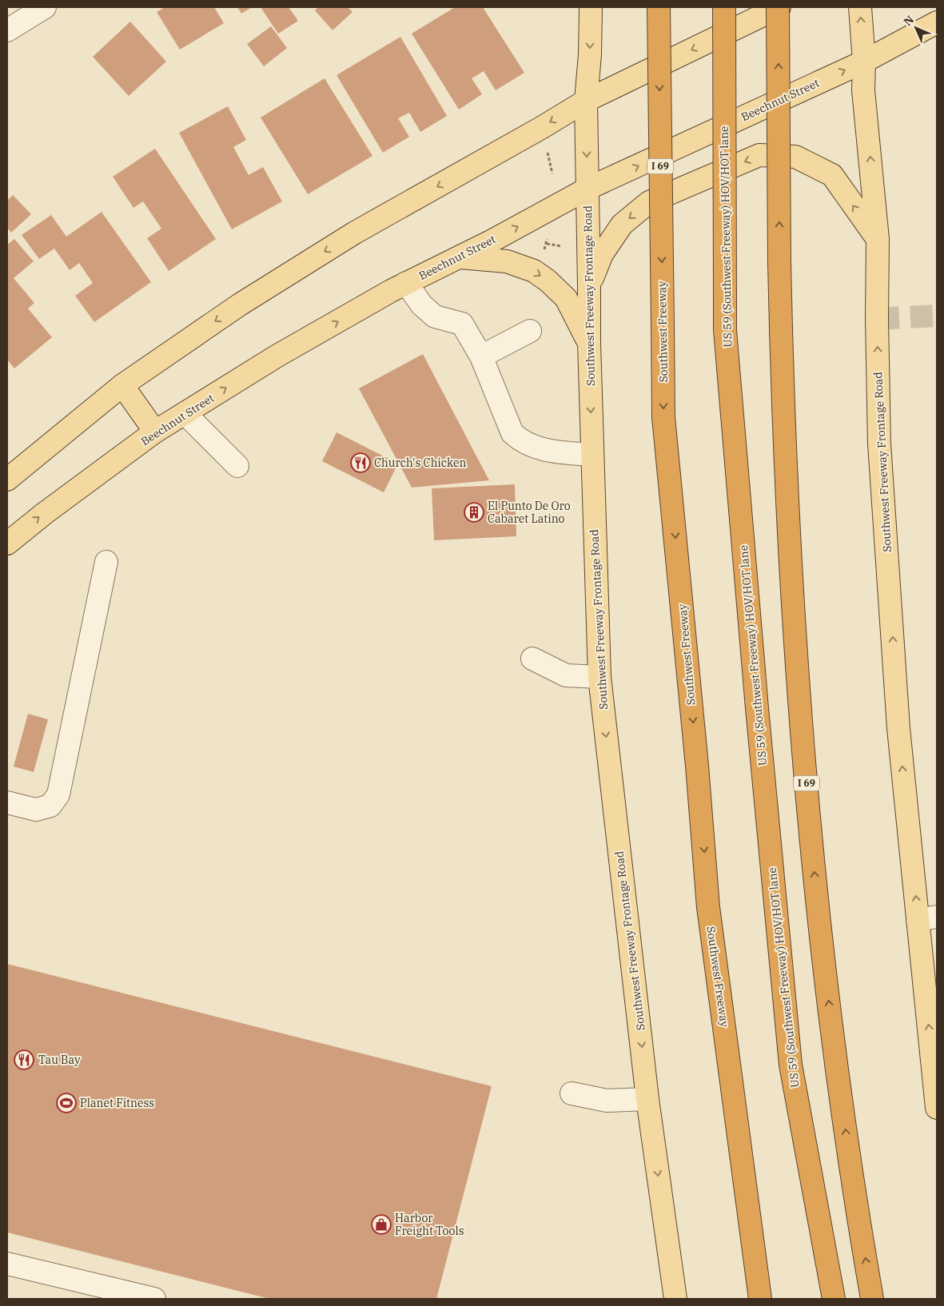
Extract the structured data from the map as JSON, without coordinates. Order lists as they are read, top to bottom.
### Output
{
  "streets": {
    "highway": ["I 69", "US 59 (Southwest Freeway) HOV/HOT lane", "Southwest Freeway"],
    "main road": ["Beechnut Street", "Southwest Freeway Frontage Road"]
  },
  "crossings": [
    ["Beechnut Street", "Southwest Freeway Frontage Road"]
  ],
  "places": {
    "restaurant": ["Church's Chicken", "Tau Bay"],
    "building": ["El Punto De Oro Cabaret Latino"],
    "sports": ["Planet Fitness"],
    "shop": ["Harbor Freight Tools"]
  },
  "north": "top left"
}
